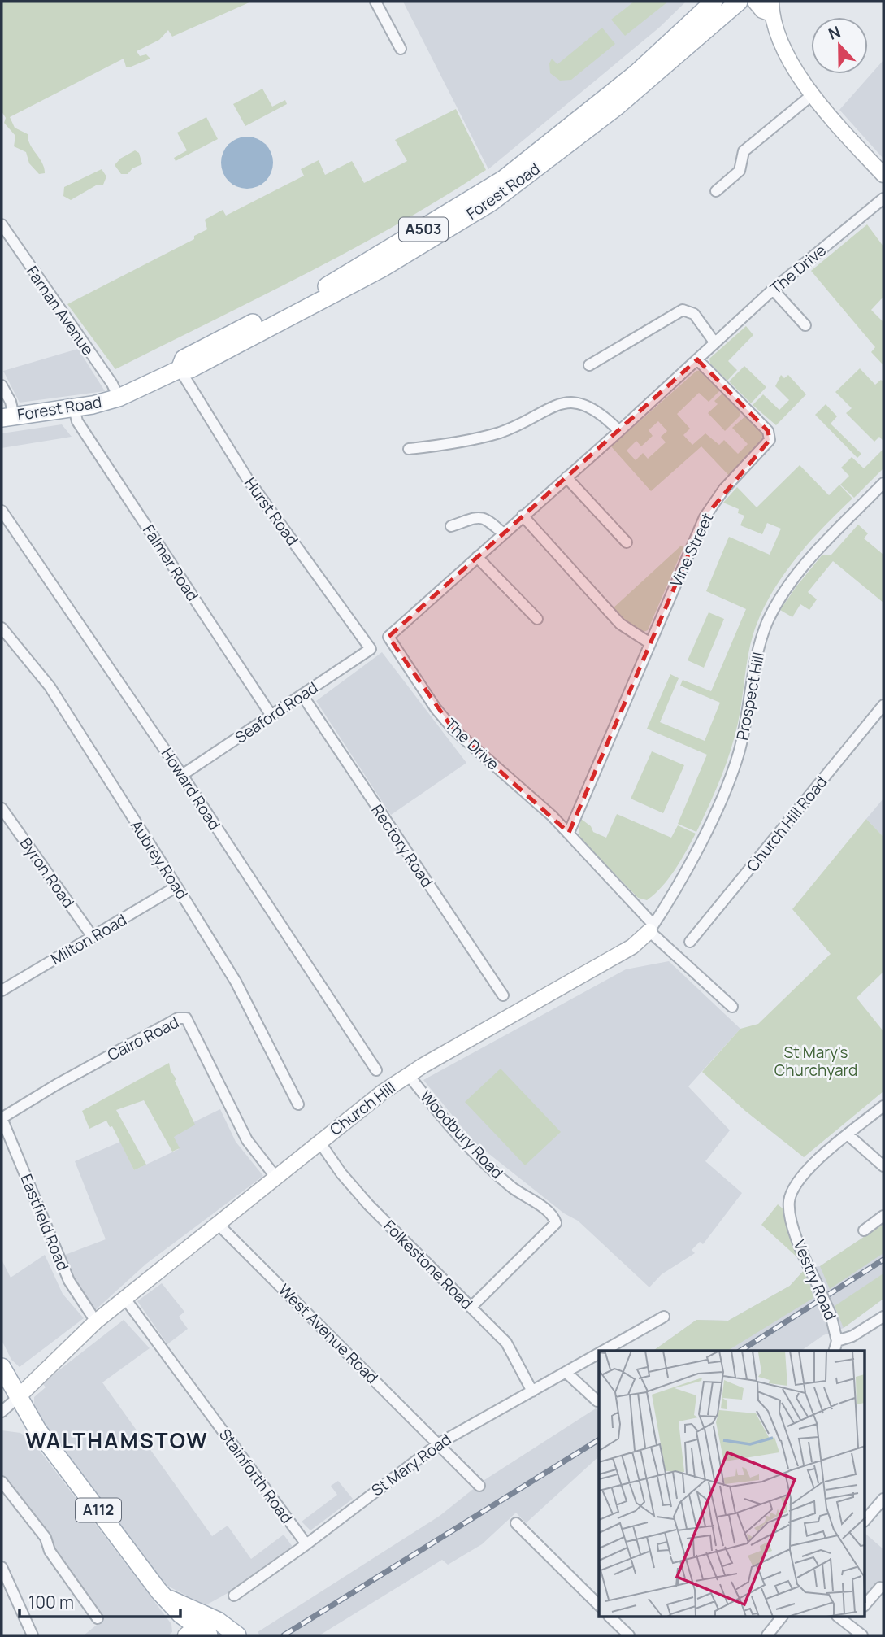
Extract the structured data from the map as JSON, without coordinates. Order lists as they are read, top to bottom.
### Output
{
  "streets": {
    "main road": ["Forest Road", "A503", "A112"],
    "street": [
      "The Drive",
      "Farnan Avenue",
      "Hurst Road",
      "Vine Street",
      "Falmer Road",
      "Prospect Hill",
      "Seaford Road",
      "Howard Road",
      "Church Hill Road",
      "Rectory Road",
      "Aubrey Road",
      "Byron Road",
      "Milton Road",
      "Cairo Road",
      "Church Hill",
      "Woodbury Road",
      "Eastfield Road",
      "Folkestone Road",
      "Vestry Road",
      "West Avenue Road",
      "St Mary Road",
      "Stainforth Road"
    ]
  },
  "crossings": [
    ["Forest Road", "Farnan Avenue"],
    ["Forest Road", "Hurst Road"],
    ["Forest Road", "Falmer Road"],
    ["The Drive", "Vine Street"],
    ["The Drive", "Prospect Hill"],
    ["The Drive", "Church Hill"],
    ["Hurst Road", "Seaford Road"],
    ["Falmer Road", "Seaford Road"],
    ["Prospect Hill", "Church Hill"],
    ["Seaford Road", "Howard Road"],
    ["Seaford Road", "Rectory Road"],
    ["Aubrey Road", "Milton Road"],
    ["Byron Road", "Milton Road"],
    ["Cairo Road", "Church Hill"],
    ["Cairo Road", "Eastfield Road"],
    ["Church Hill", "Woodbury Road"],
    ["Church Hill", "Eastfield Road"],
    ["Church Hill", "Folkestone Road"],
    ["Church Hill", "West Avenue Road"],
    ["Church Hill", "Stainforth Road"],
    ["Church Hill", "A112"],
    ["Woodbury Road", "Folkestone Road"],
    ["Folkestone Road", "St Mary Road"],
    ["West Avenue Road", "St Mary Road"],
    ["St Mary Road", "Stainforth Road"]
  ],
  "districts": ["WALTHAMSTOW"],
  "parks": ["St Mary's Churchyard"],
  "scale_bar": "100 m",
  "north": "top"
}
